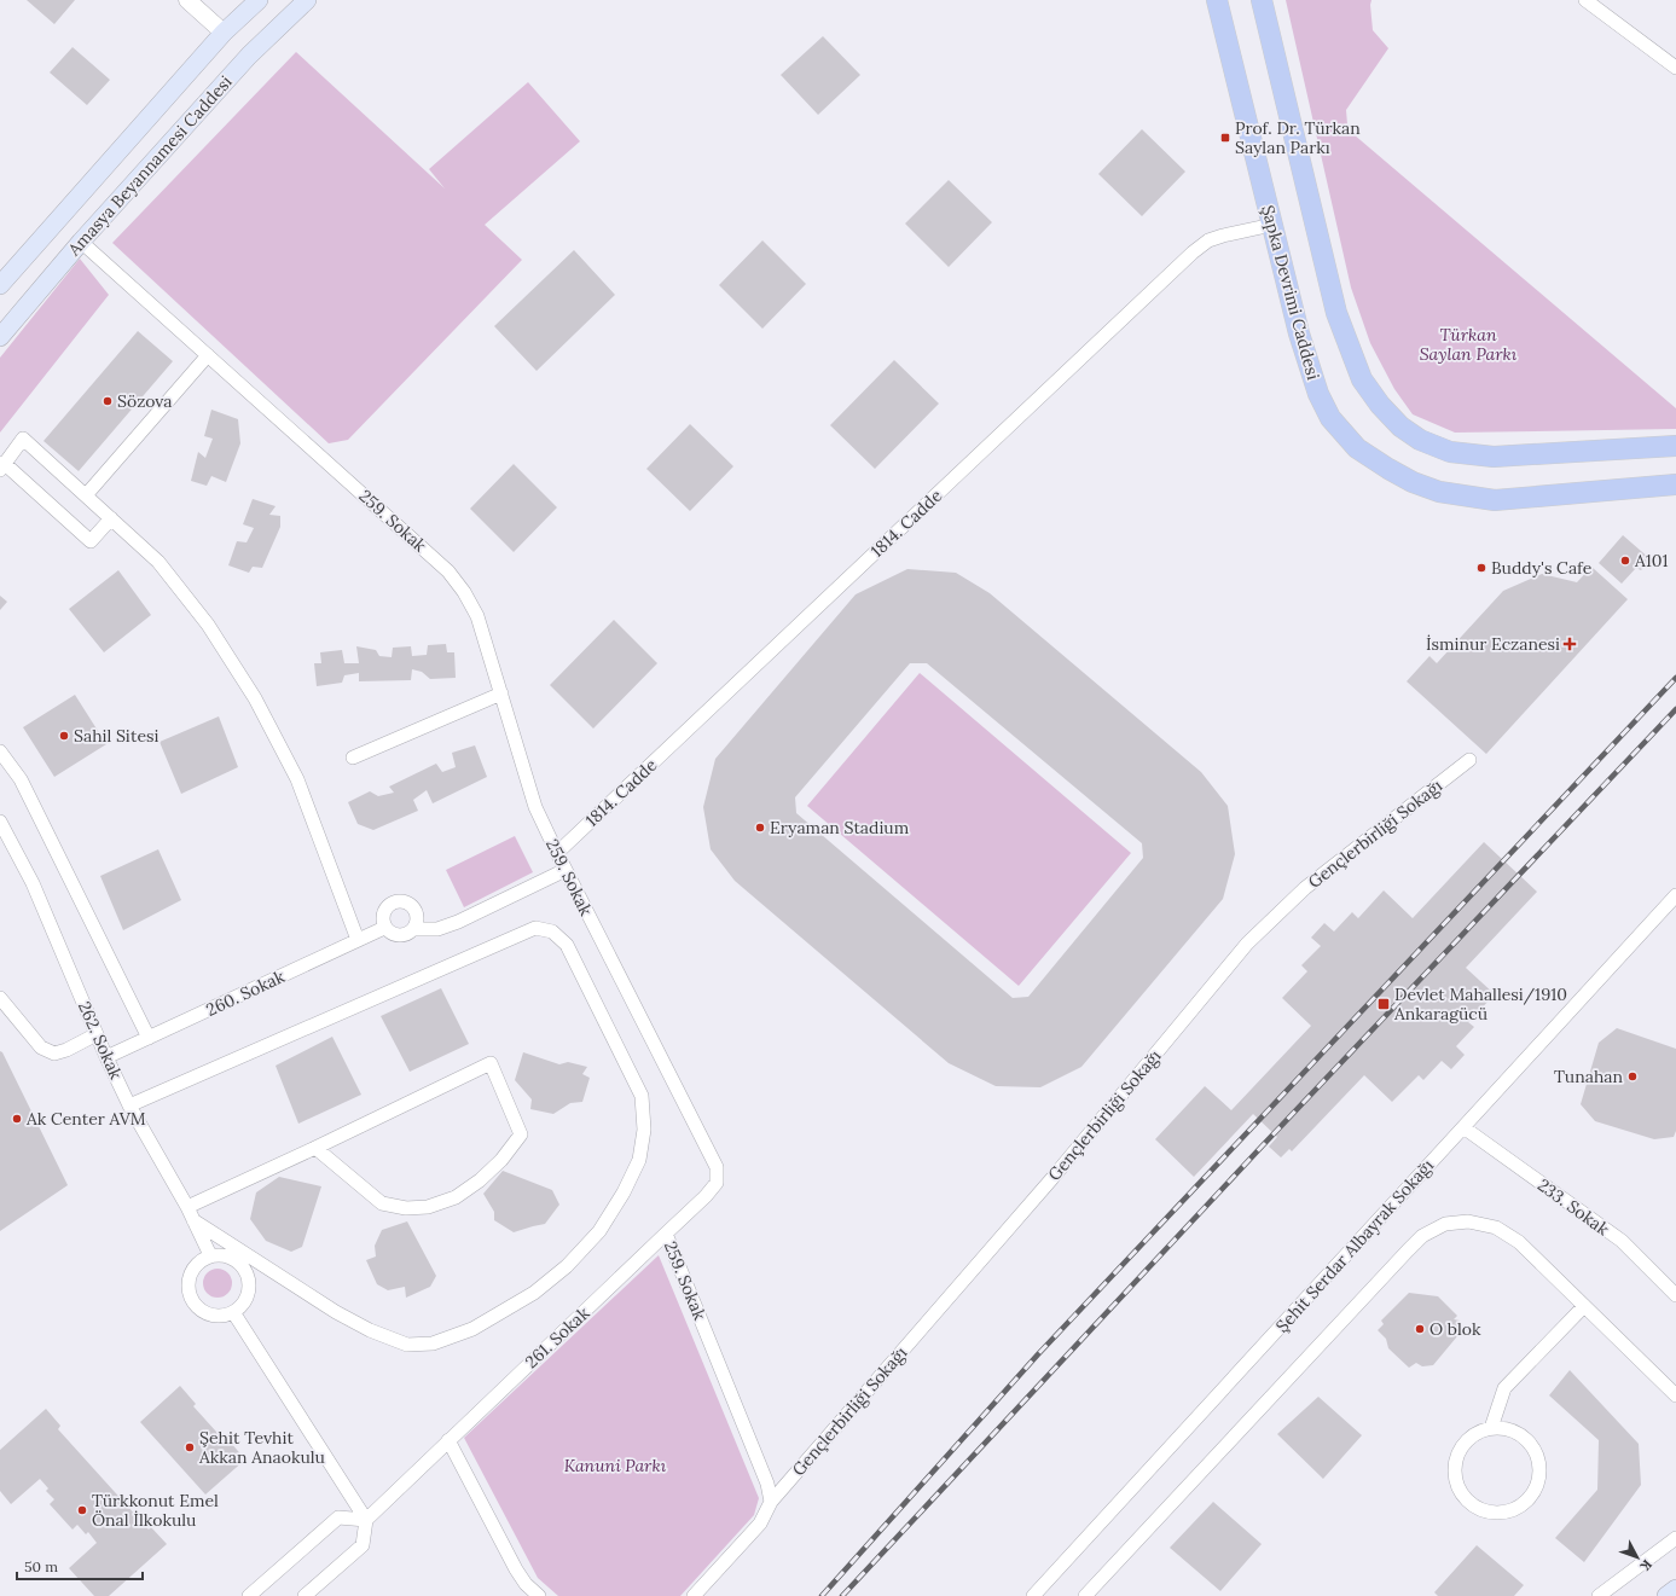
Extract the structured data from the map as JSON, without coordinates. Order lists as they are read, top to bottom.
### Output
{
  "streets": {
    "main road": ["Amasya Beyannamesi Caddesi", "Şapka Devrimi Caddesi"],
    "street": [
      "259. Sokak",
      "1814. Cadde",
      "Gençlerbirliği Sokağı",
      "260. Sokak",
      "262. Sokak",
      "233. Sokak",
      "Şehit Serdar Albayrak Sokağı",
      "261. Sokak"
    ]
  },
  "crossings": [
    ["Amasya Beyannamesi Caddesi", "259. Sokak"],
    ["Şapka Devrimi Caddesi", "1814. Cadde"],
    ["259. Sokak", "1814. Cadde"],
    ["259. Sokak", "Gençlerbirliği Sokağı"],
    ["259. Sokak", "261. Sokak"],
    ["260. Sokak", "262. Sokak"],
    ["233. Sokak", "Şehit Serdar Albayrak Sokağı"]
  ],
  "parks": ["Türkan Saylan Parkı", "Kanuni Parkı"],
  "places": {
    "transit": ["Prof. Dr. Türkan Saylan Parkı", "Devlet Mahallesi/1910 Ankaragücü"],
    "other": [
      "Sözova",
      "A101",
      "Buddy's Cafe",
      "Sahil Sitesi",
      "Eryaman Stadium",
      "Tunahan",
      "Ak Center AVM",
      "O blok",
      "Şehit Tevhit Akkan Anaokulu",
      "Türkkonut Emel Önal İlkokulu"
    ],
    "health": ["İsminur Eczanesi"]
  },
  "scale_bar": "50 m",
  "north": "bottom right"
}
